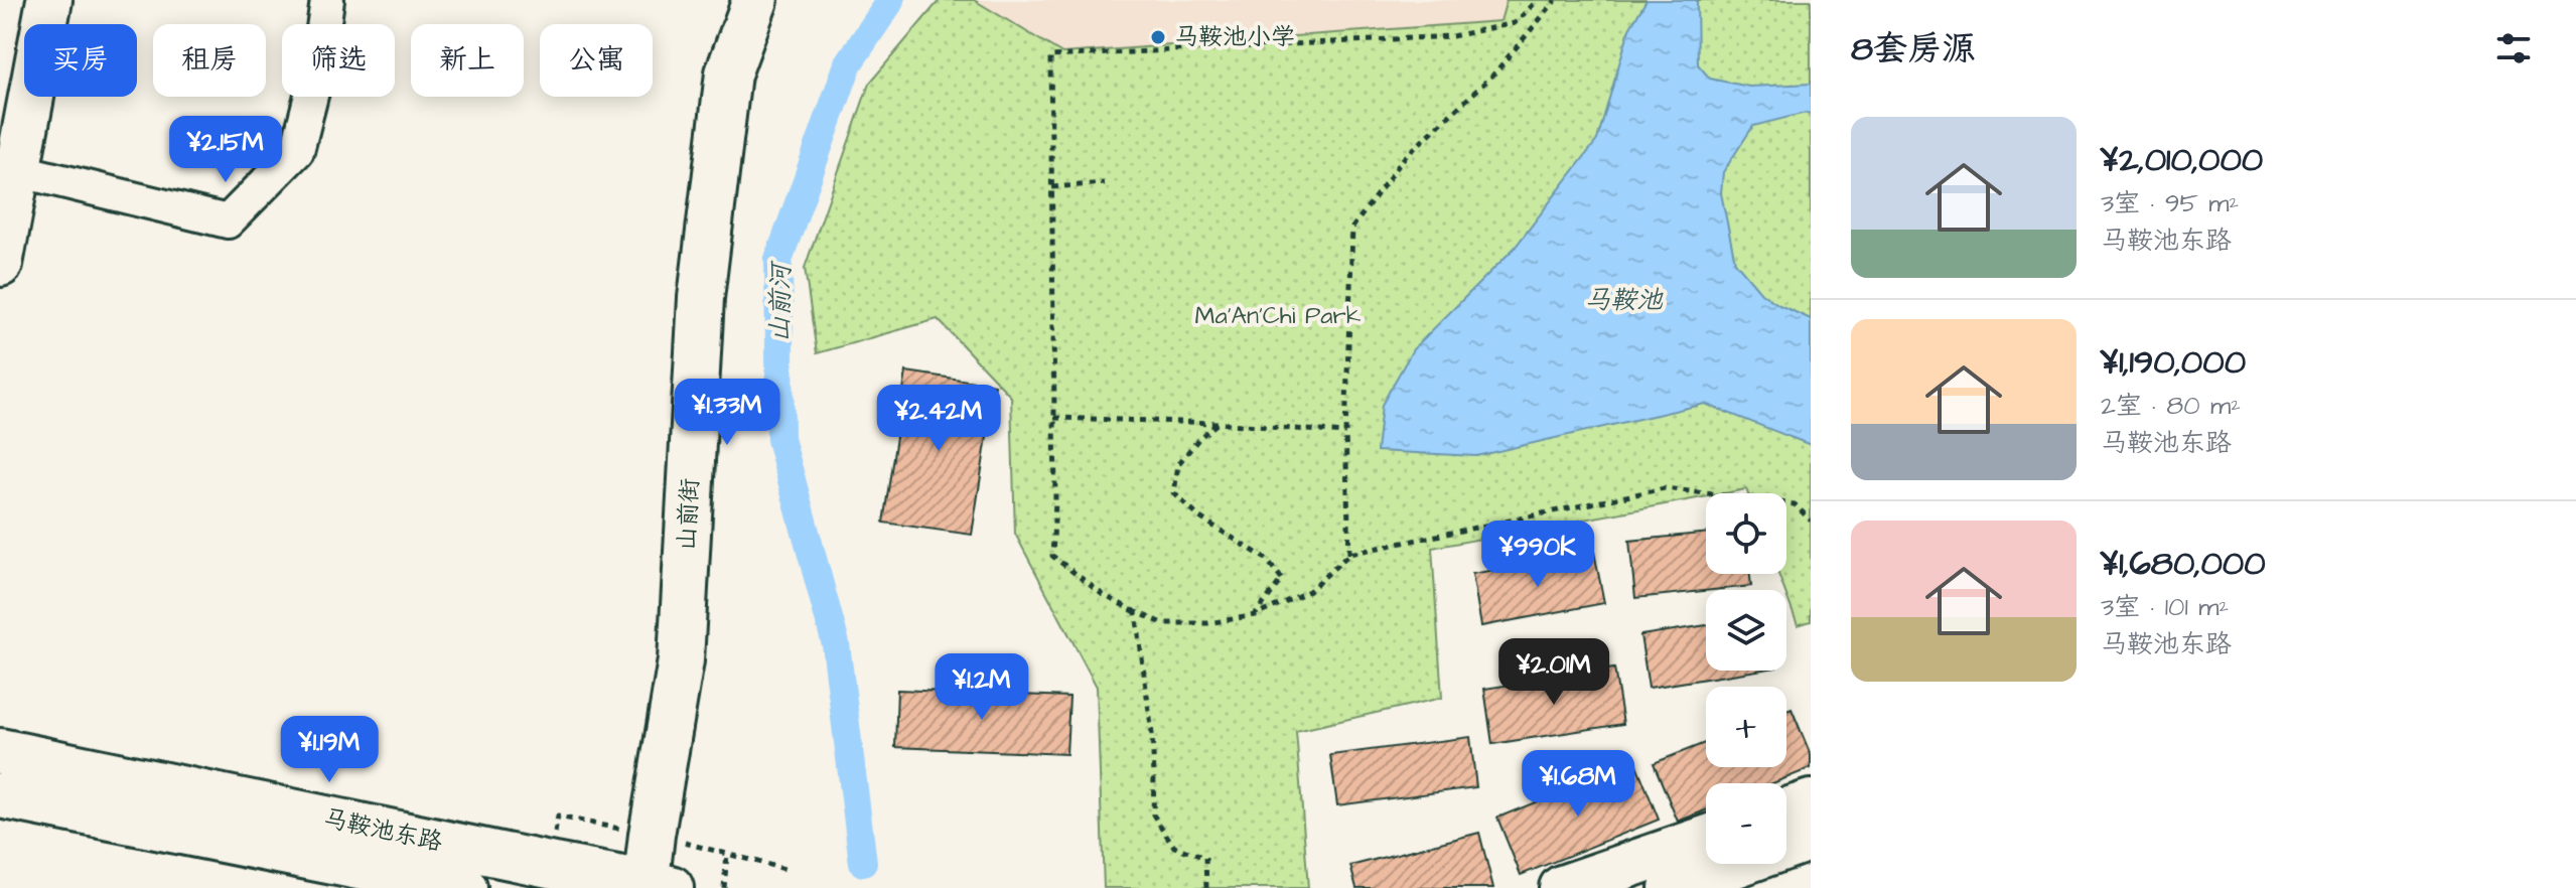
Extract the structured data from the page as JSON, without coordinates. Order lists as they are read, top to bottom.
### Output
{
  "streets": {
    "main road": ["山前街", "马鞍池东路"]
  },
  "crossings": [
    ["山前街", "马鞍池东路"]
  ],
  "water": ["马鞍池", "山前河"],
  "parks": ["Ma'An'Chi Park"],
  "places": ["马鞍池小学"],
  "page": {
    "heading": "8套房源",
    "chip": [
      "买房",
      "租房",
      "筛选",
      "新上",
      "公寓"
    ],
    "list": [
      {
        "name": "¥2,010,000",
        "note": "3室 · 95 m² · 马鞍池东路"
      },
      {
        "name": "¥1,190,000",
        "note": "2室 · 80 m² · 马鞍池东路"
      },
      {
        "name": "¥1,680,000",
        "note": "3室 · 101 m² · 马鞍池东路"
      }
    ],
    "price": [
      "¥2.15M",
      "¥1.33M",
      "¥2.42M",
      "¥990K",
      "¥2.01M",
      "¥1.2M",
      "¥1.19M",
      "¥1.68M"
    ],
    "map_buttons": ["+", "−"]
  }
}
